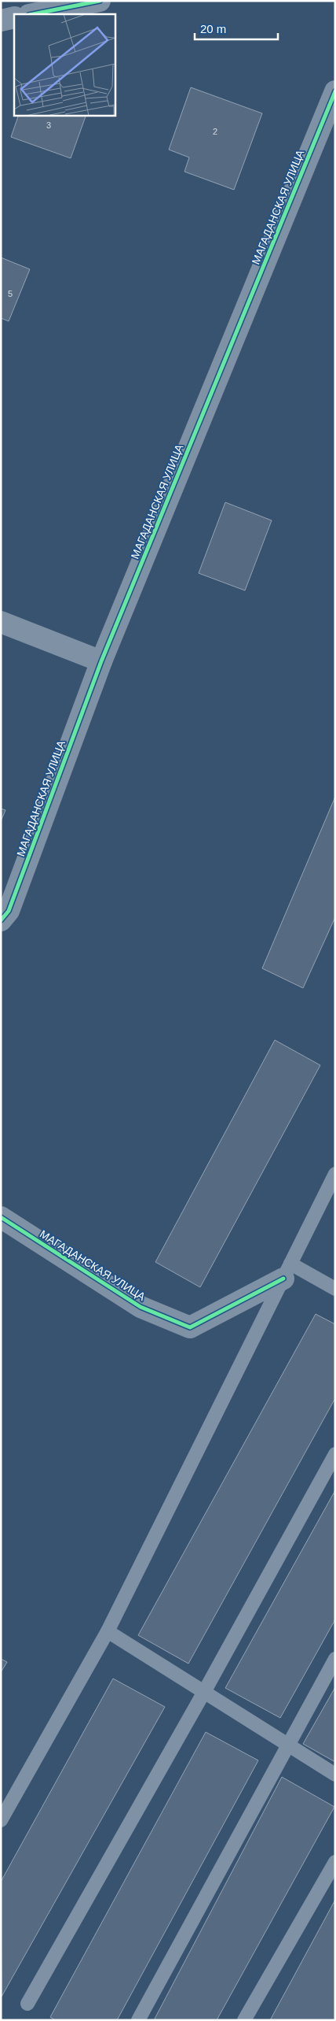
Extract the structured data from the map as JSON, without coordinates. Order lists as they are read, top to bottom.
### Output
{
  "streets": {
    "street": ["МАГАДАНСКАЯ УЛИЦА"]
  },
  "house_numbers": ["3", "2", "5"],
  "scale_bar": "20 m"
}
